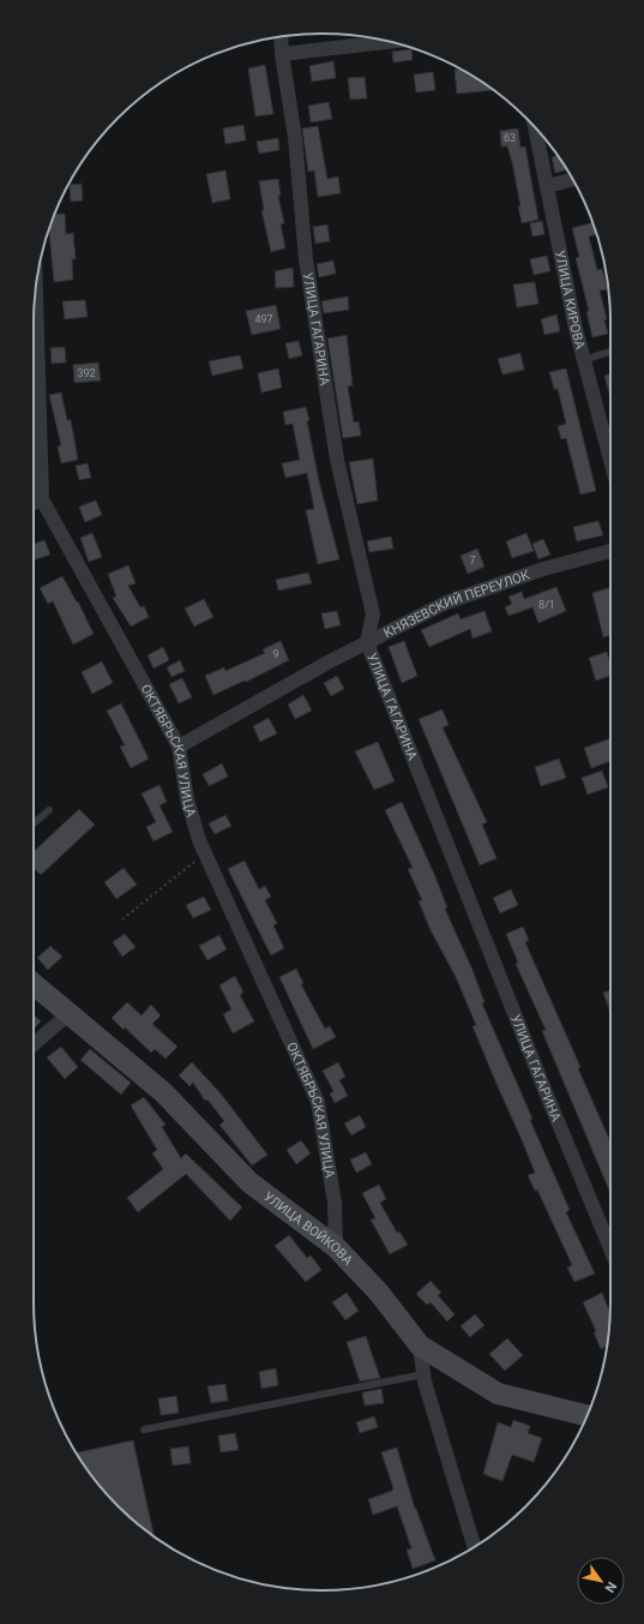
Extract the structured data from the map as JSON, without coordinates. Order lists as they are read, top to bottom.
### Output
{
  "streets": {
    "street": [
      "УЛИЦА КИРОВА",
      "УЛИЦА ГАГАРИНА",
      "КНЯЗЕВСКИЙ ПЕРЕУЛОК",
      "ОКТЯБРЬСКАЯ УЛИЦА",
      "УЛИЦА ВОЙКОВА"
    ]
  },
  "crossings": [
    ["УЛИЦА ГАГАРИНА", "КНЯЗЕВСКИЙ ПЕРЕУЛОК"],
    ["КНЯЗЕВСКИЙ ПЕРЕУЛОК", "ОКТЯБРЬСКАЯ УЛИЦА"],
    ["ОКТЯБРЬСКАЯ УЛИЦА", "УЛИЦА ВОЙКОВА"]
  ],
  "house_numbers": [
    "63",
    "497",
    "392",
    "7",
    "8/1",
    "9"
  ],
  "north": "bottom right"
}
